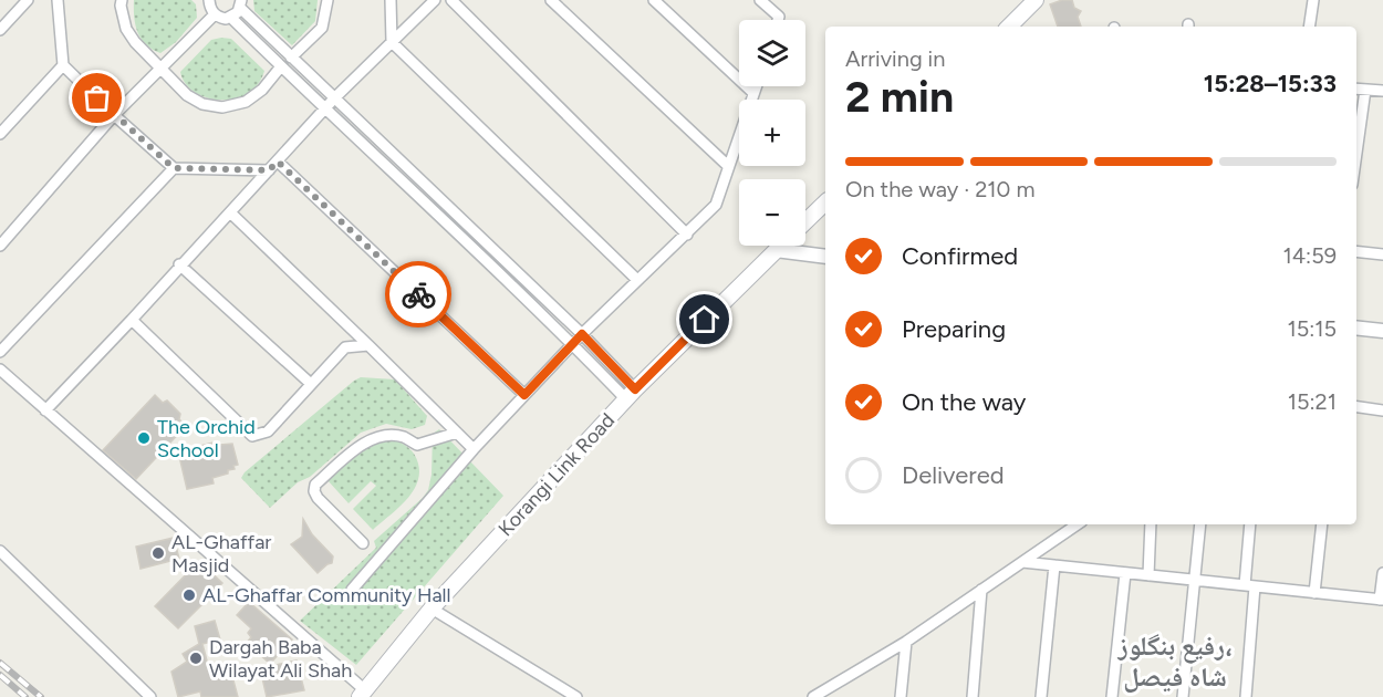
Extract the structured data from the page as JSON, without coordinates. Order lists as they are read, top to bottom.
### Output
{
  "streets": {
    "main road": ["Korangi Link Road"]
  },
  "districts": ["رفیع بنگلوز، شاہ فیصل"],
  "places": [
    "The Orchid School",
    "AL-Ghaffar Masjid",
    "AL-Ghaffar Community Hall",
    "Dargah Baba Wilayat Ali Shah"
  ],
  "page": {
    "map_buttons": ["+", "−"],
    "heading": ["2 min", "Arriving in", "15:28–15:33"],
    "bar": "On the way · 210 m",
    "list": [
      ["Confirmed", "14:59"],
      ["Preparing", "15:15"],
      ["On the way", "15:21"],
      "Delivered"
    ]
  }
}
